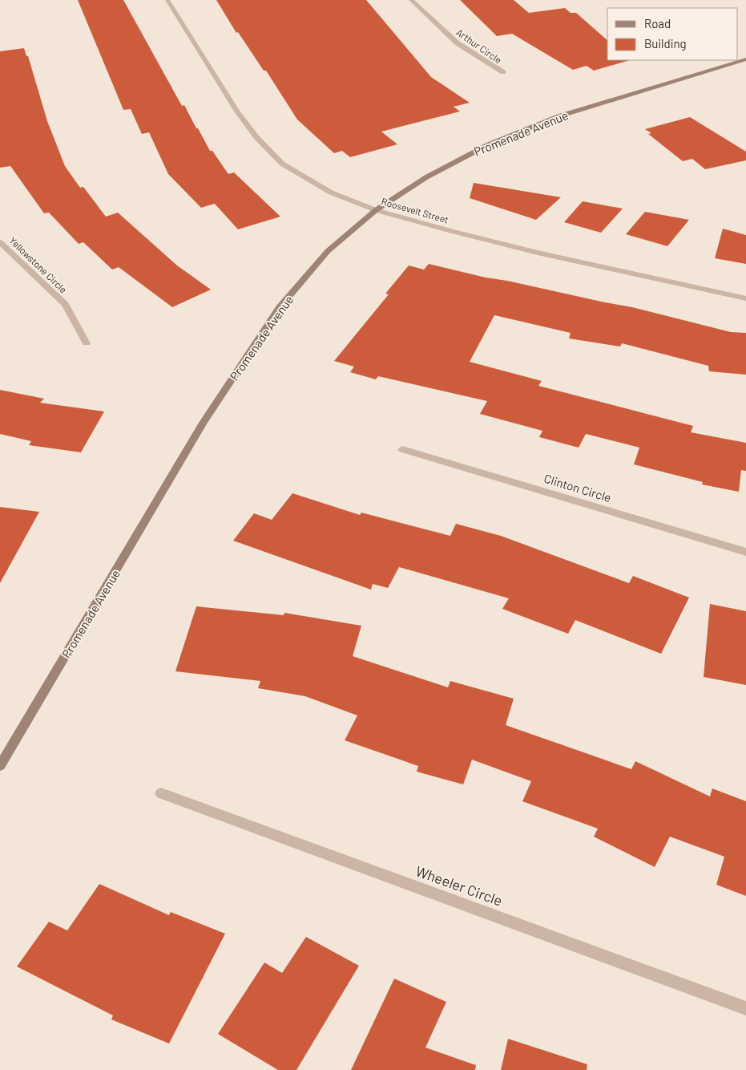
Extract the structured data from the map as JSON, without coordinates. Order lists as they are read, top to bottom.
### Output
{
  "streets": {
    "main road": ["Promenade Avenue"],
    "street": [
      "Arthur Circle",
      "Roosevelt Street",
      "Yellowstone Circle",
      "Clinton Circle",
      "Wheeler Circle"
    ]
  },
  "crossings": [
    ["Promenade Avenue", "Roosevelt Street"]
  ],
  "legend": ["Road", "Building"]
}
